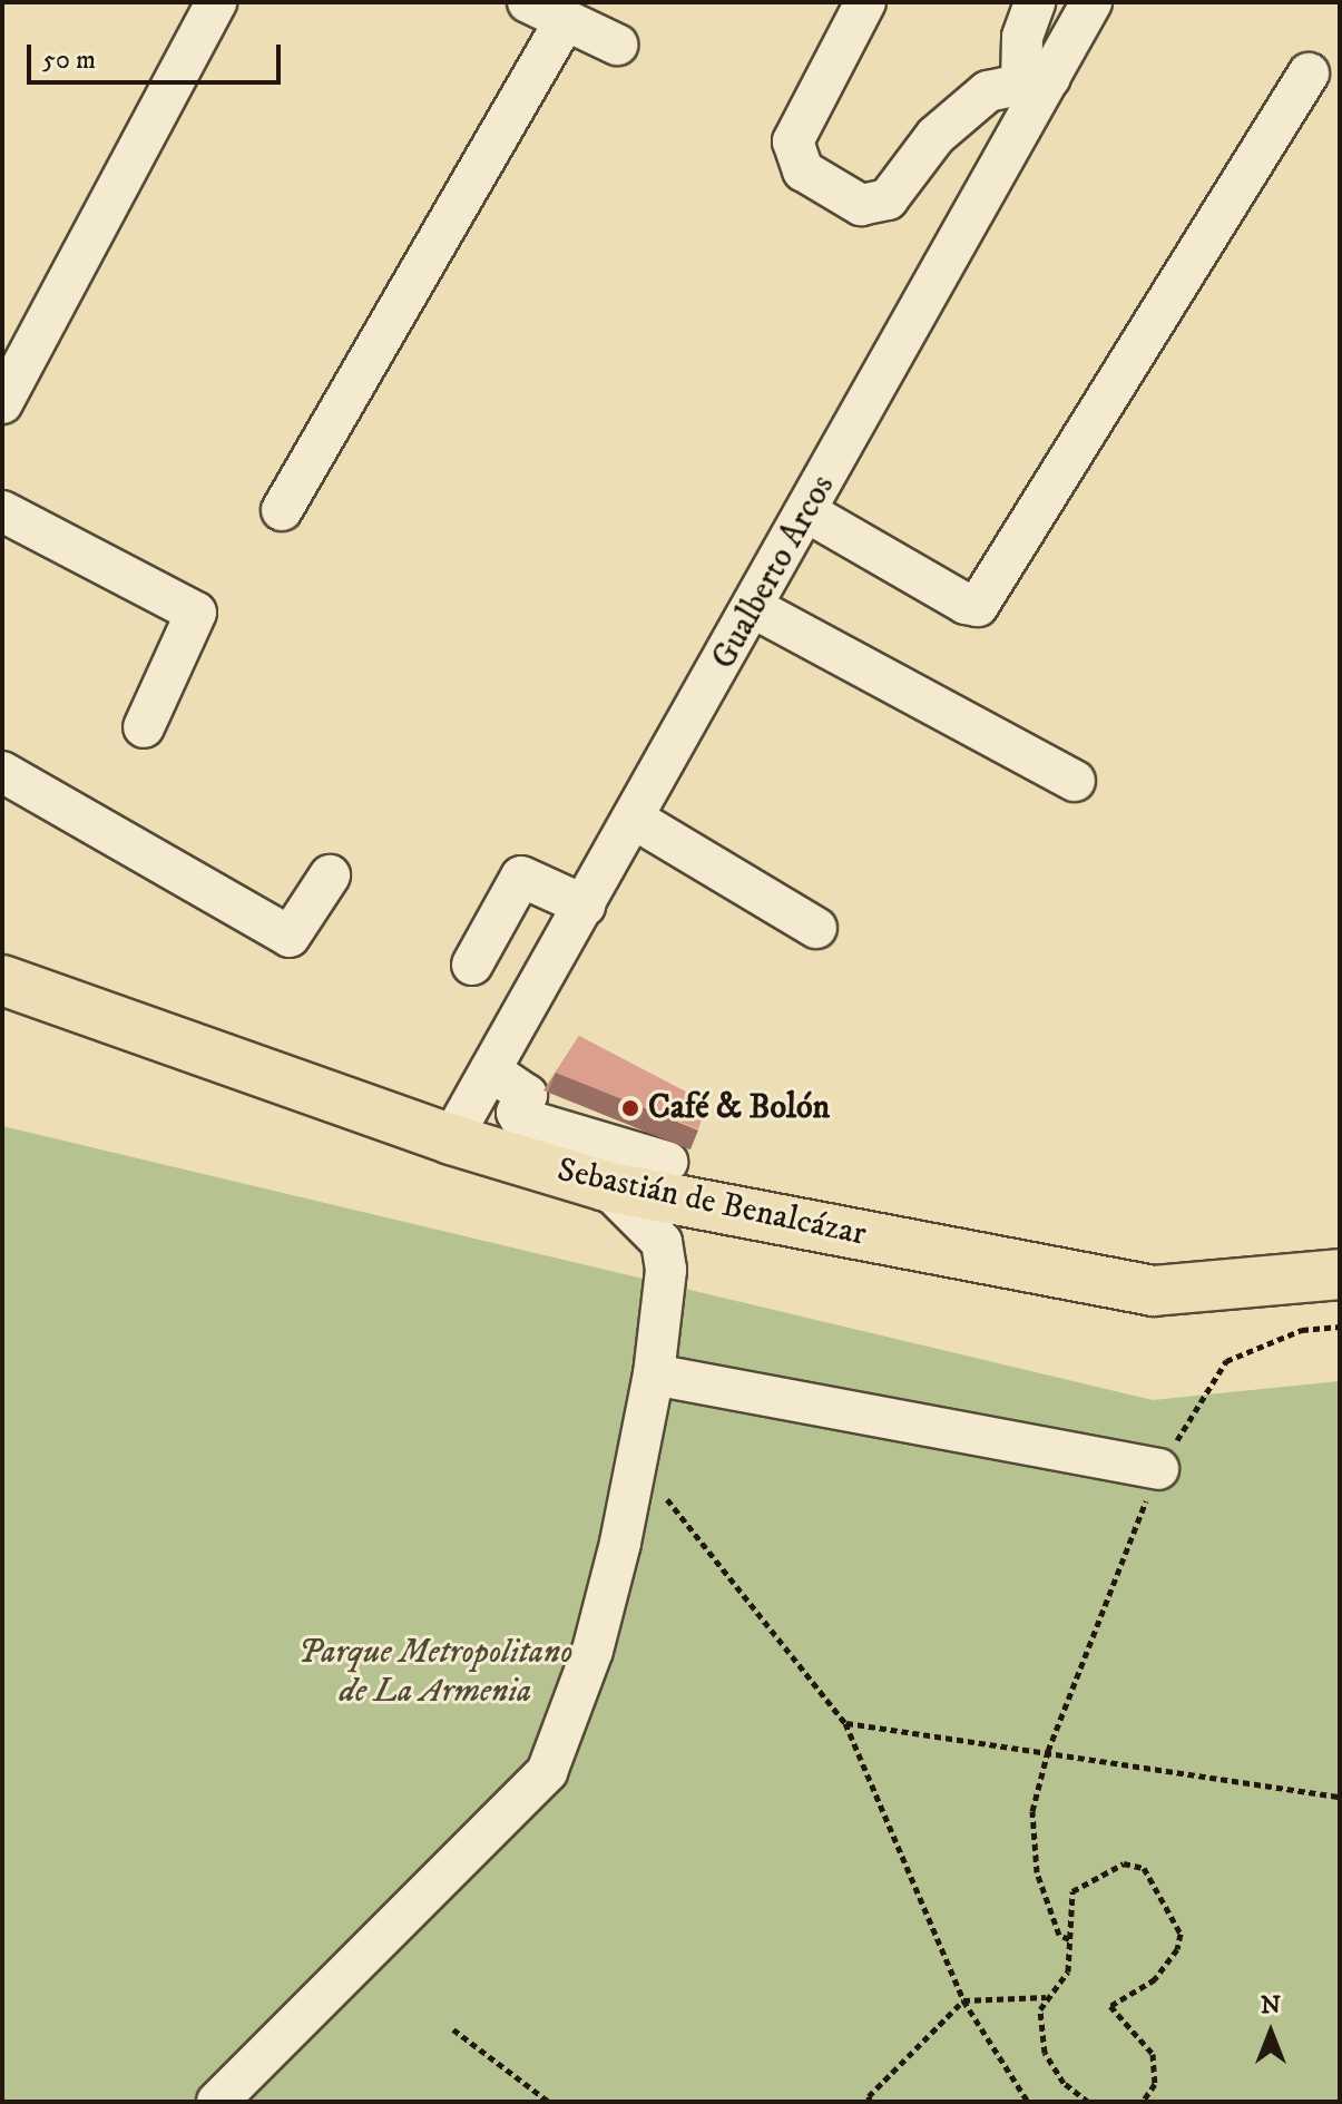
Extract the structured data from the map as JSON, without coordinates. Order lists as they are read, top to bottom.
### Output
{
  "streets": {
    "main road": ["Sebastián de Benalcázar"],
    "street": ["Gualberto Arcos"]
  },
  "crossings": [
    ["Gualberto Arcos", "Sebastián de Benalcázar"]
  ],
  "parks": ["Parque Metropolitano de La Armenia"],
  "places": ["Café & Bolón"],
  "scale_bar": "50 m",
  "north": "top"
}
